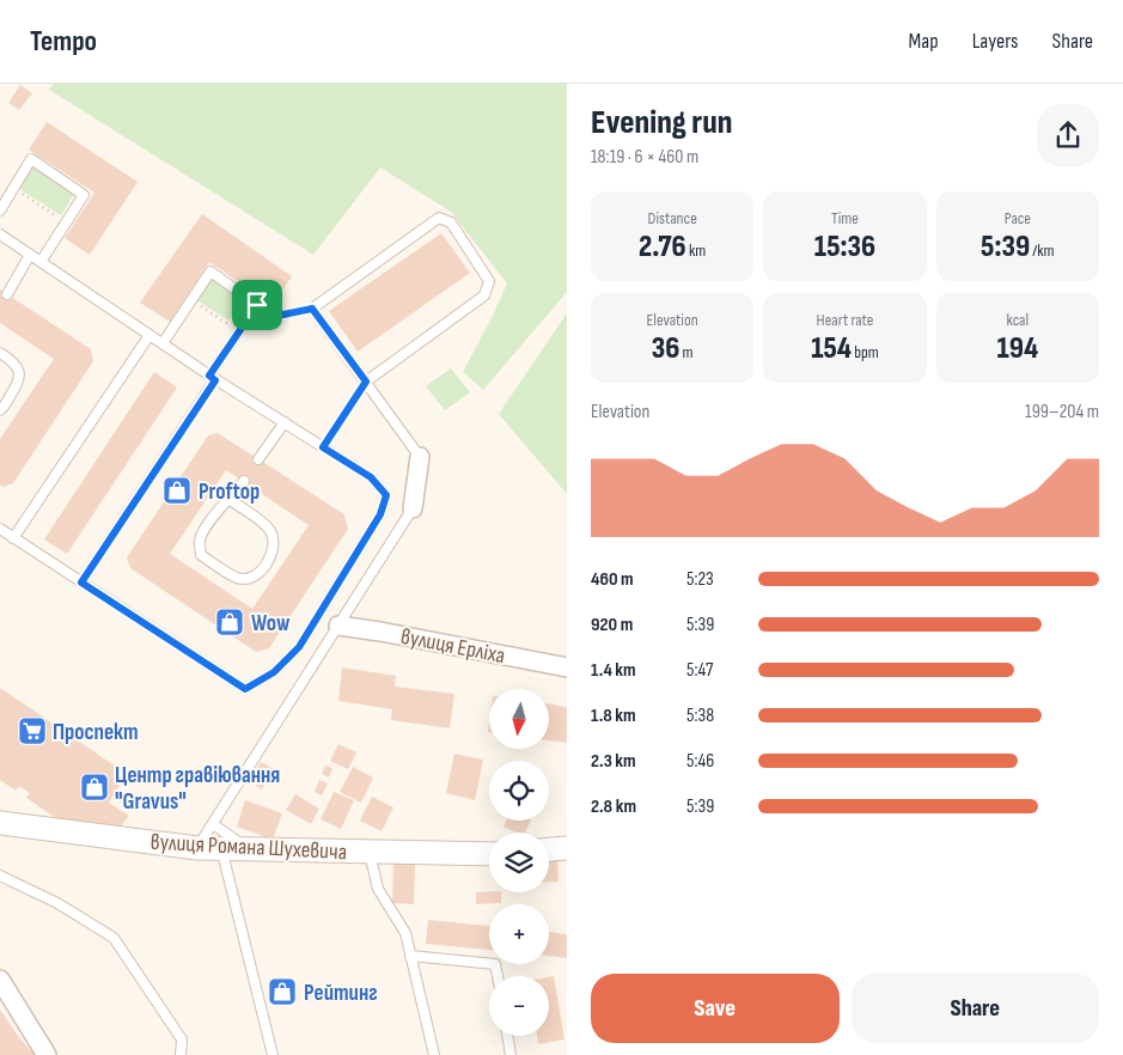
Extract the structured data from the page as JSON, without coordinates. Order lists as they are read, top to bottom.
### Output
{
  "streets": {
    "street": ["вулиця Ерліха", "вулиця Романа Шухевича"]
  },
  "places": {
    "shop": [
      "Proftop",
      "Wow",
      "Центр гравіювання \"Gravus\"",
      "Рейтинг"
    ],
    "supermarket": ["Проспект"]
  },
  "north": "bottom",
  "page": {
    "header": "Tempo",
    "nav": ["Map", "Layers", "Share"],
    "heading": ["Evening run", "18:19 · 6 × 460 m"],
    "stats": [
      ["Distance", "2.76 km"],
      ["Time", "15:36"],
      ["Pace", "5:39 /km"],
      ["Elevation", "36 m"],
      ["Heart rate", "154 bpm"],
      ["kcal", "194"]
    ],
    "chart": ["Elevation", "199–204 m"],
    "list": [
      {
        "name": "460 m",
        "note": "5:23"
      },
      {
        "name": "920 m",
        "note": "5:39"
      },
      {
        "name": "1.4 km",
        "note": "5:47"
      },
      {
        "name": "1.8 km",
        "note": "5:38"
      },
      {
        "name": "2.3 km",
        "note": "5:46"
      },
      {
        "name": "2.8 km",
        "note": "5:39"
      }
    ],
    "map_buttons": ["+", "−"],
    "buttons": ["Save", "Share"]
  }
}
